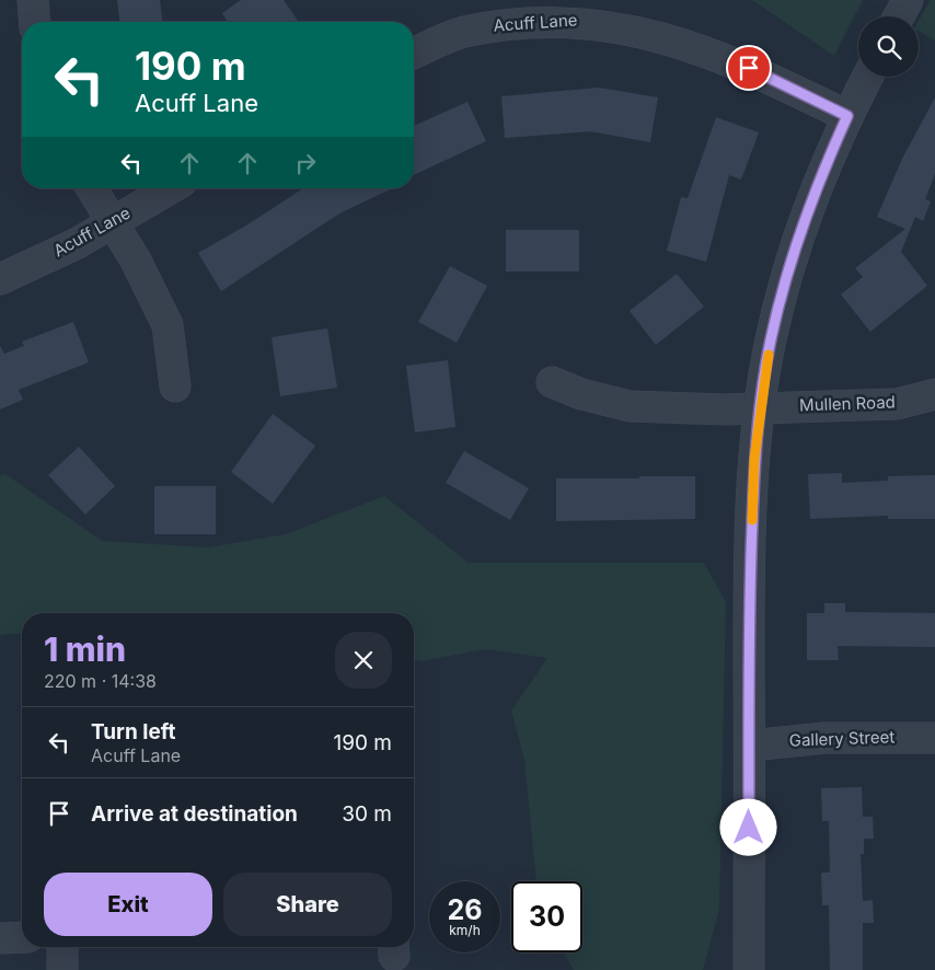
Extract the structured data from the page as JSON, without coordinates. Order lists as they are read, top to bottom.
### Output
{
  "streets": {
    "street": ["Acuff Lane", "Mullen Road", "Gallery Street"]
  },
  "page": {
    "turn": ["190 m", "Acuff Lane"],
    "heading": ["1 min", "220 m · 14:38"],
    "list": [
      {
        "name": "Turn left",
        "note": "Acuff Lane",
        "value": "190 m"
      },
      {
        "name": "Arrive at destination",
        "value": "30 m"
      }
    ],
    "buttons": ["Exit", "Share"],
    "speed": "26 km/h",
    "limit": "30"
  }
}
